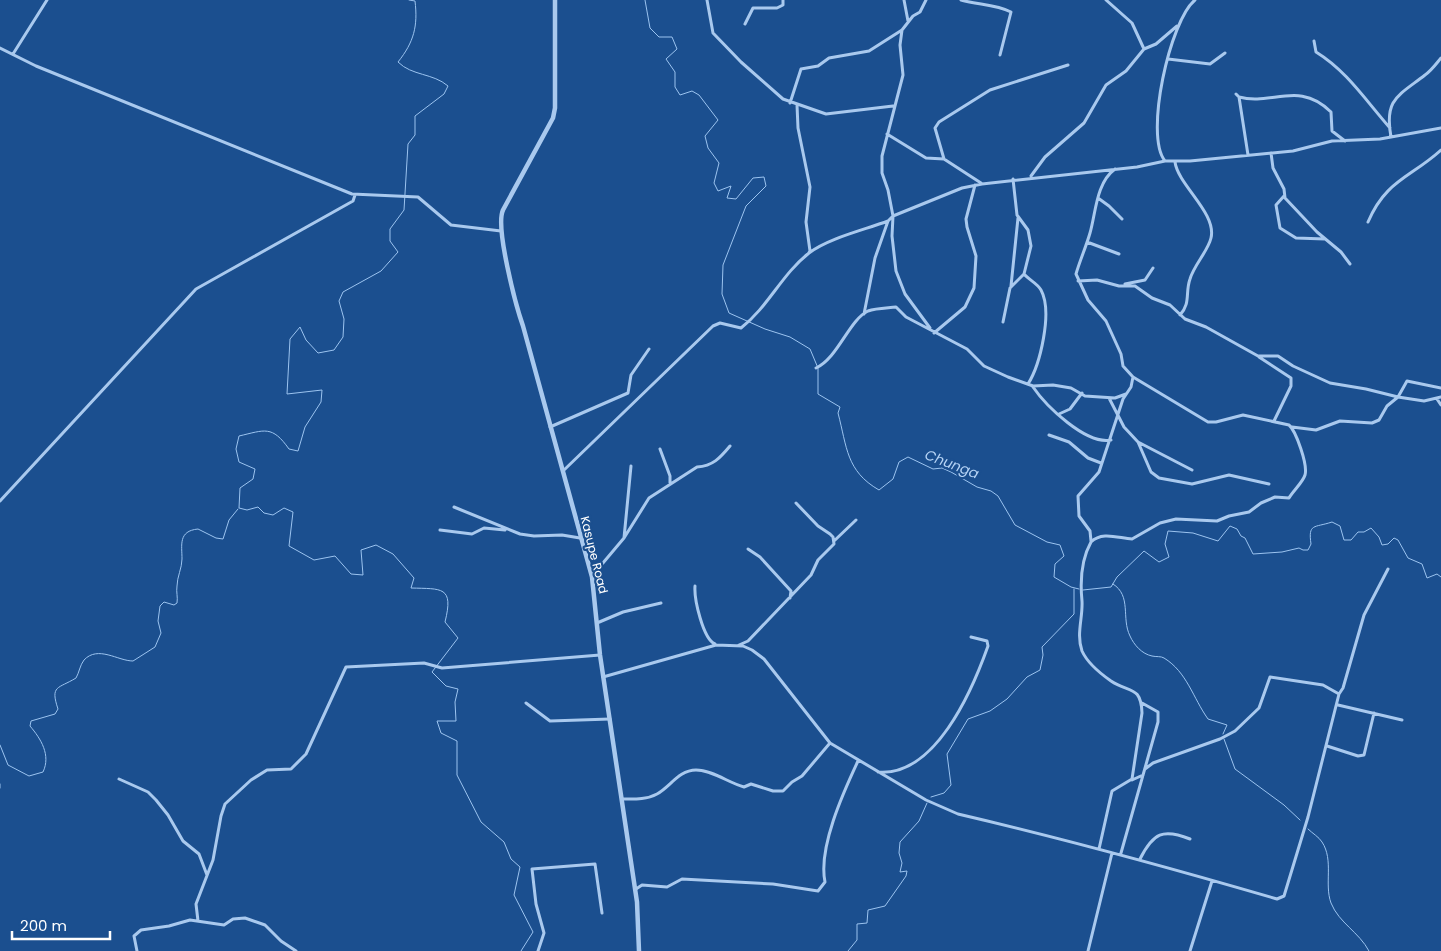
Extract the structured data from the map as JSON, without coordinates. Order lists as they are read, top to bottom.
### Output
{
  "streets": {
    "street": ["Kasupe Road"]
  },
  "water": ["Chunga"],
  "scale_bar": "200 m"
}
